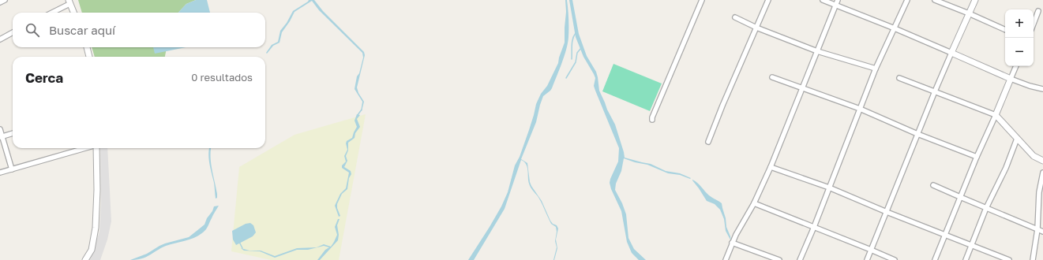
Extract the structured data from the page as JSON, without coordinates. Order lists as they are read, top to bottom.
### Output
{
  "page": {
    "map_buttons": ["+", "−"],
    "search": "Buscar aquí",
    "heading": ["Cerca", "0 resultados"]
  }
}
